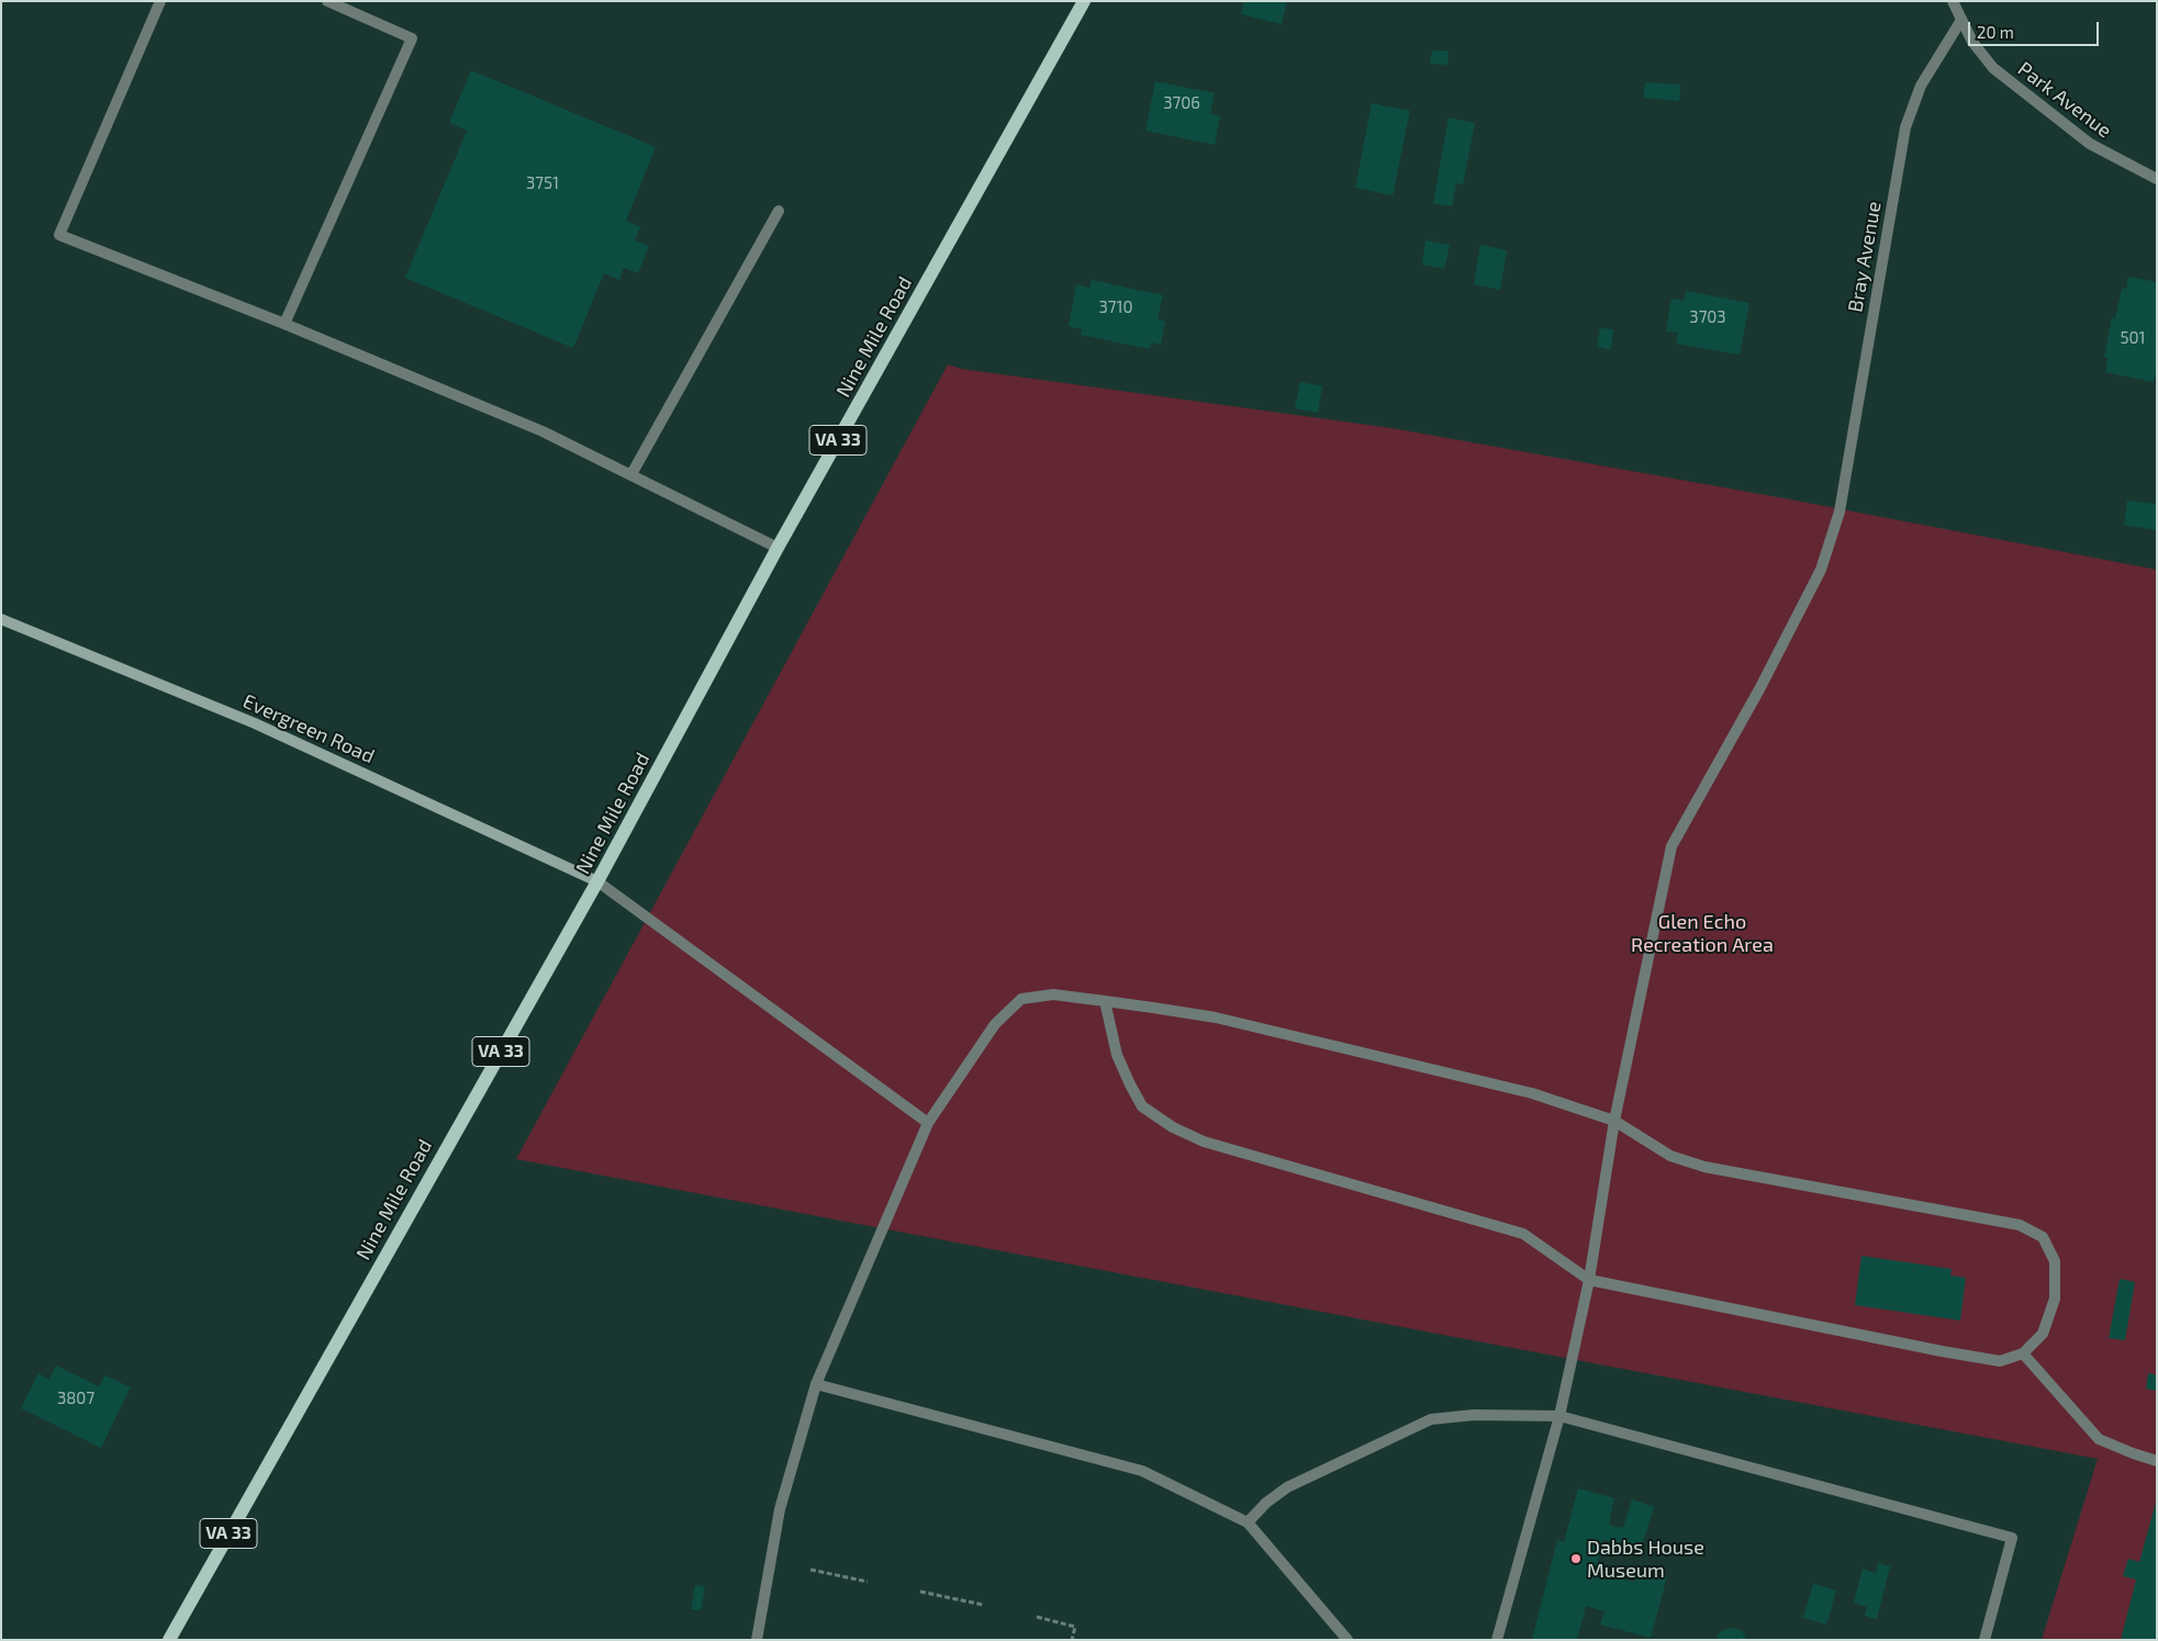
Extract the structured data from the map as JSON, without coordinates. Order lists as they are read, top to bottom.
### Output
{
  "streets": {
    "main road": ["Nine Mile Road", "VA 33"],
    "street": ["Park Avenue", "Bray Avenue", "Evergreen Road"]
  },
  "crossings": [
    ["Park Avenue", "Bray Avenue"],
    ["Nine Mile Road", "Evergreen Road"]
  ],
  "parks": ["Glen Echo Recreation Area"],
  "places": ["Dabbs House Museum"],
  "house_numbers": [
    "3706",
    "3751",
    "3710",
    "3703",
    "501",
    "3807"
  ],
  "scale_bar": "20 m"
}
